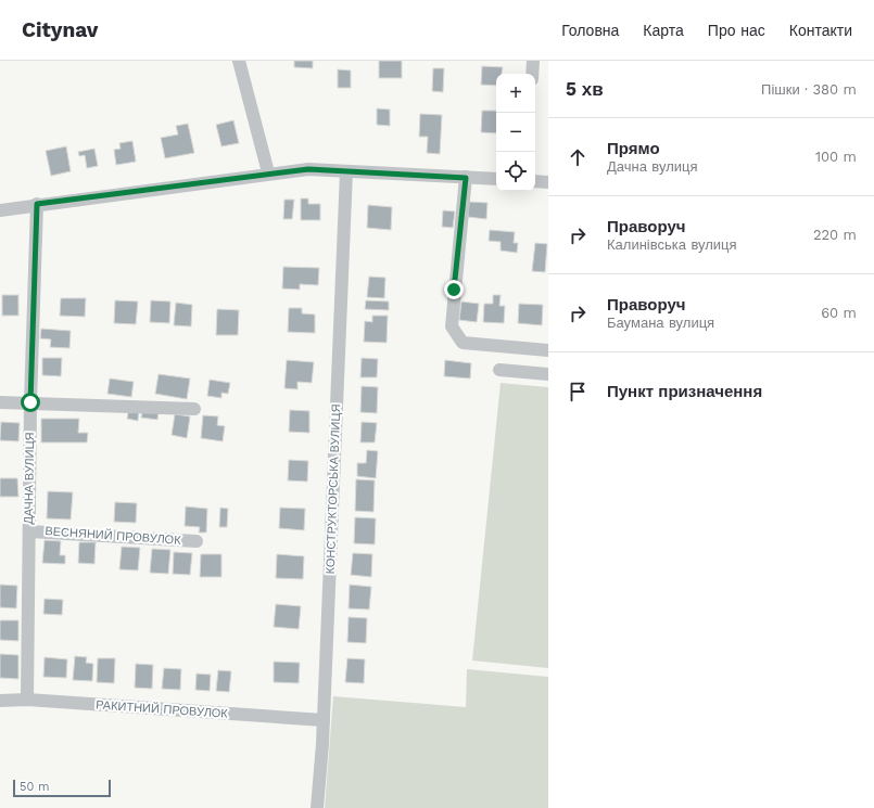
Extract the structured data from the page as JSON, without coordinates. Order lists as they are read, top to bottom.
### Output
{
  "streets": {
    "street": [
      "ДАЧНА ВУЛИЦЯ",
      "КОНСТРУКТОРСЬКА ВУЛИЦЯ",
      "ВЕСНЯНИЙ ПРОВУЛОК",
      "РАКИТНИЙ ПРОВУЛОК"
    ]
  },
  "crossings": [
    ["ДАЧНА ВУЛИЦЯ", "ВЕСНЯНИЙ ПРОВУЛОК"],
    ["ДАЧНА ВУЛИЦЯ", "РАКИТНИЙ ПРОВУЛОК"],
    ["КОНСТРУКТОРСЬКА ВУЛИЦЯ", "РАКИТНИЙ ПРОВУЛОК"]
  ],
  "scale_bar": "50 m",
  "page": {
    "header": "Citynav",
    "nav": [
      "Головна",
      "Карта",
      "Про нас",
      "Контакти"
    ],
    "heading": ["5 хв", "Пішки · 380 m"],
    "map_buttons": ["+", "−"],
    "list": [
      ["Прямо", "Дачна вулиця", "100 m"],
      ["Праворуч", "Калинівська вулиця", "220 m"],
      ["Праворуч", "Баумана вулиця", "60 m"],
      "Пункт призначення"
    ],
    "scale": "50 m"
  }
}
